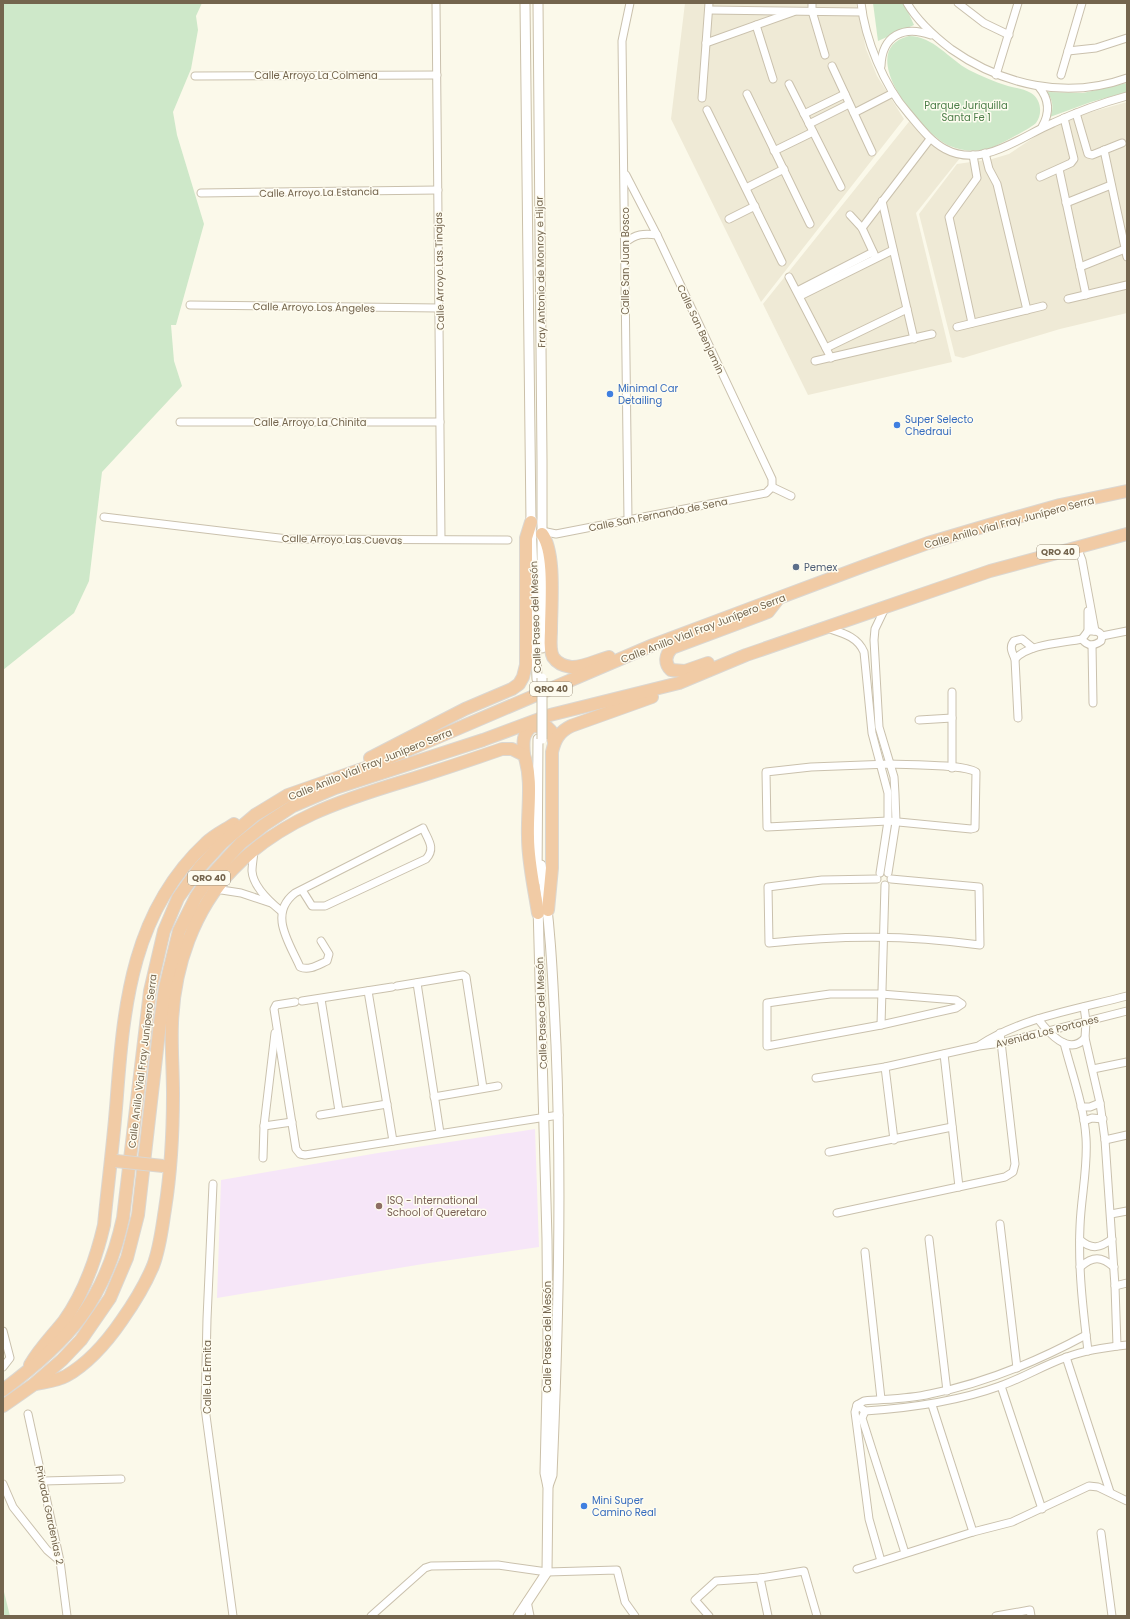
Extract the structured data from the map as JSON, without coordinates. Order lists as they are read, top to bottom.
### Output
{
  "streets": {
    "highway": ["Calle Anillo Vial Fray Junípero Serra", "QRO 40"],
    "main road": ["Fray Antonio de Monroy e Hijar", "Calle Paseo del Mesón"],
    "street": [
      "Calle Arroyo La Colmena",
      "Calle Arroyo La Estancia",
      "Calle San Juan Bosco",
      "Calle Arroyo Las Tinajas",
      "Calle Arroyo Los Ángeles",
      "Calle San Benjamín",
      "Calle Arroyo La Chinita",
      "Calle San Fernando de Sena",
      "Calle Arroyo Las Cuevas",
      "Avenida Los Portones",
      "Calle La Ermita",
      "Privada Gardenias 2"
    ]
  },
  "crossings": [
    ["Calle Arroyo La Colmena", "Calle Arroyo Las Tinajas"],
    ["Calle Arroyo La Estancia", "Calle Arroyo Las Tinajas"],
    ["Calle San Juan Bosco", "Calle San Benjamín"],
    ["Calle San Juan Bosco", "Calle San Fernando de Sena"],
    ["Calle Arroyo Las Tinajas", "Calle Arroyo Los Ángeles"],
    ["Calle Arroyo Las Tinajas", "Calle Arroyo La Chinita"],
    ["Calle Arroyo Las Tinajas", "Calle Arroyo Las Cuevas"],
    ["Fray Antonio de Monroy e Hijar", "Calle San Fernando de Sena"],
    ["Fray Antonio de Monroy e Hijar", "Calle Paseo del Mesón"],
    ["Calle San Benjamín", "Calle San Fernando de Sena"],
    ["Calle San Fernando de Sena", "Calle Paseo del Mesón"]
  ],
  "parks": ["Parque Juriquilla Santa Fe 1"],
  "places": [
    "Minimal Car Detailing",
    "Super Selecto Chedraui",
    "Pemex",
    "ISQ - International School of Queretaro",
    "Mini Super Camino Real"
  ]
}
